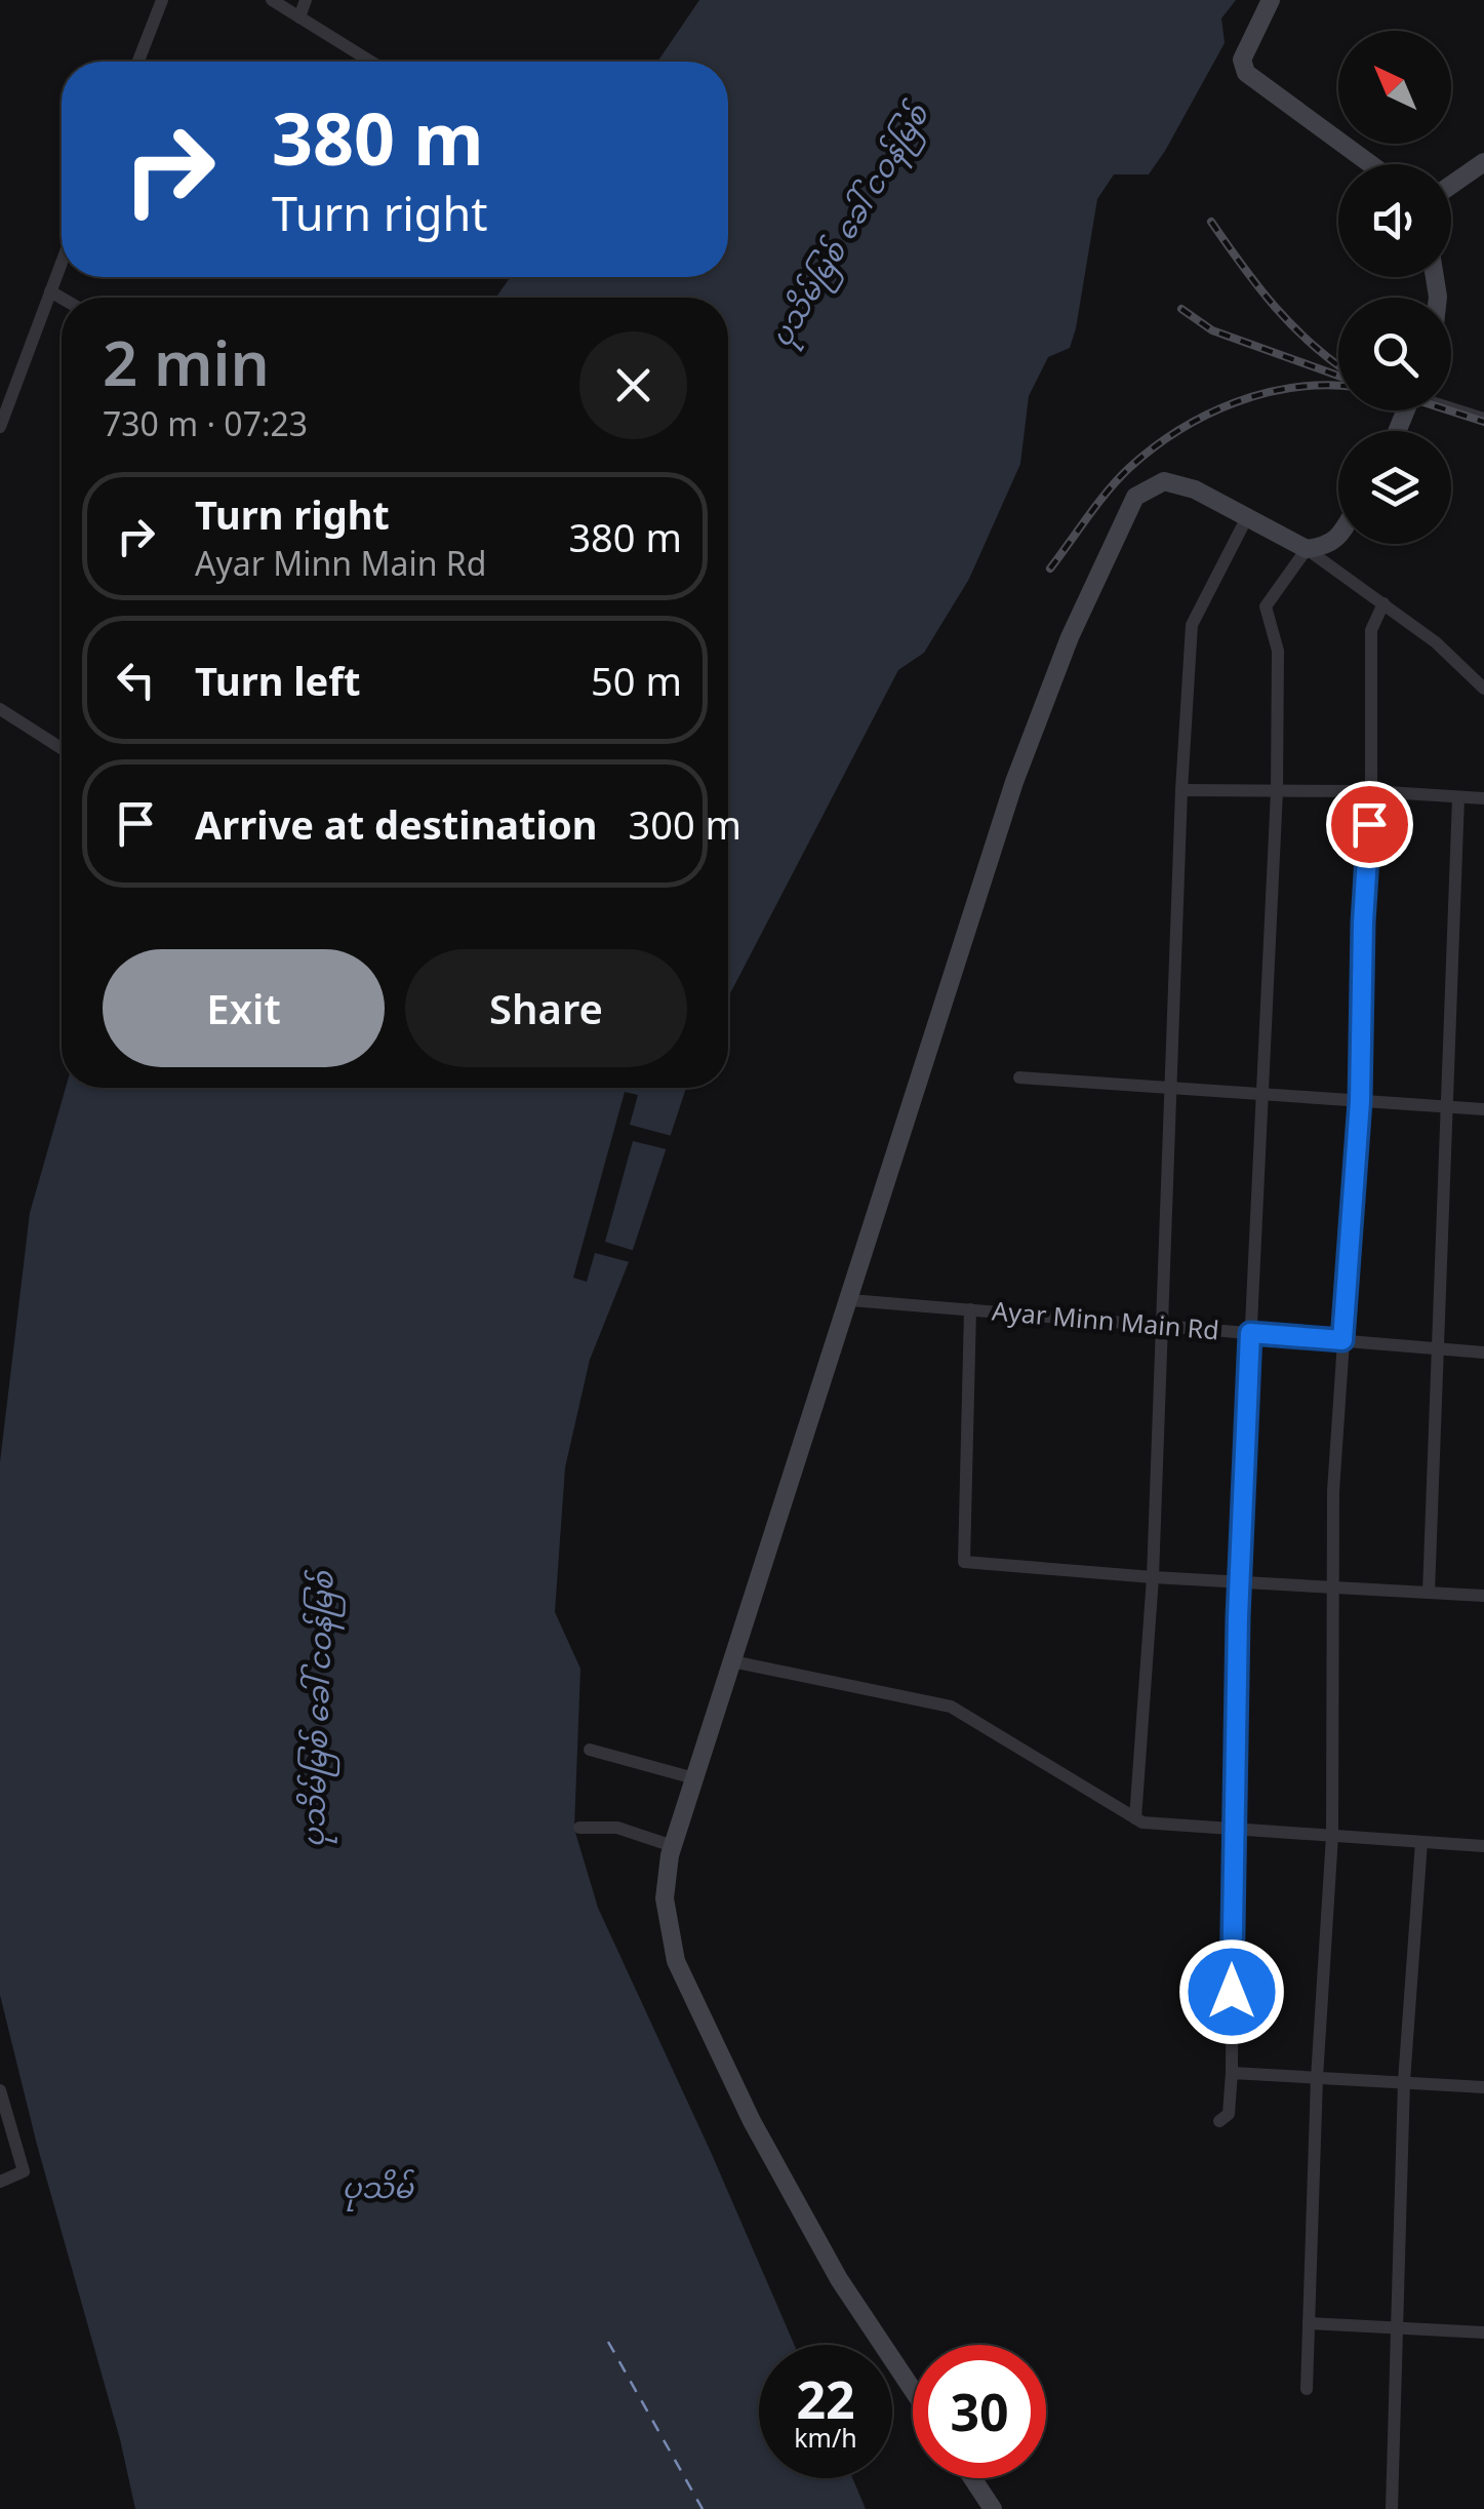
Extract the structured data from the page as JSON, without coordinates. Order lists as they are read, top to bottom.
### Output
{
  "streets": {
    "street": ["Ayar Minn Main Rd"]
  },
  "water": ["ပုသိမ်မြစ် ခေါ် ငဝန်မြစ်", "ပုသိမ်"],
  "north": "top left",
  "page": {
    "turn": ["380 m", "Turn right"],
    "heading": ["2 min", "730 m · 07:23"],
    "list": [
      {
        "name": "Turn right",
        "note": "Ayar Minn Main Rd",
        "value": "380 m"
      },
      {
        "name": "Turn left",
        "value": "50 m"
      },
      {
        "name": "Arrive at destination",
        "value": "300 m"
      }
    ],
    "buttons": ["Exit", "Share"],
    "speed": "22 km/h",
    "limit": "30"
  }
}
